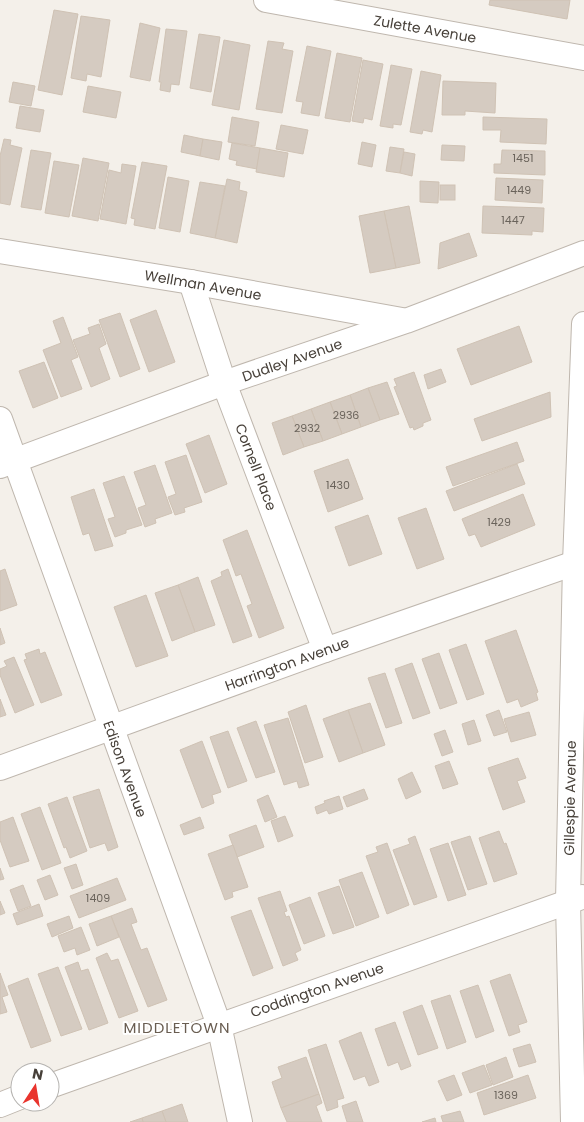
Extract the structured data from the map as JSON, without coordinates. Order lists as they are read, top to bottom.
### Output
{
  "streets": {
    "street": [
      "Zulette Avenue",
      "Wellman Avenue",
      "Dudley Avenue",
      "Cornell Place",
      "Harrington Avenue",
      "Edison Avenue",
      "Gillespie Avenue",
      "Coddington Avenue"
    ]
  },
  "crossings": [
    ["Wellman Avenue", "Dudley Avenue"],
    ["Wellman Avenue", "Cornell Place"],
    ["Dudley Avenue", "Cornell Place"],
    ["Dudley Avenue", "Edison Avenue"],
    ["Cornell Place", "Harrington Avenue"],
    ["Harrington Avenue", "Edison Avenue"],
    ["Harrington Avenue", "Gillespie Avenue"],
    ["Edison Avenue", "Coddington Avenue"],
    ["Gillespie Avenue", "Coddington Avenue"]
  ],
  "districts": ["MIDDLETOWN"],
  "house_numbers": [
    "1451",
    "1449",
    "1447",
    "2936",
    "2932",
    "1430",
    "1429",
    "1409",
    "1369"
  ],
  "north": "top"
}
